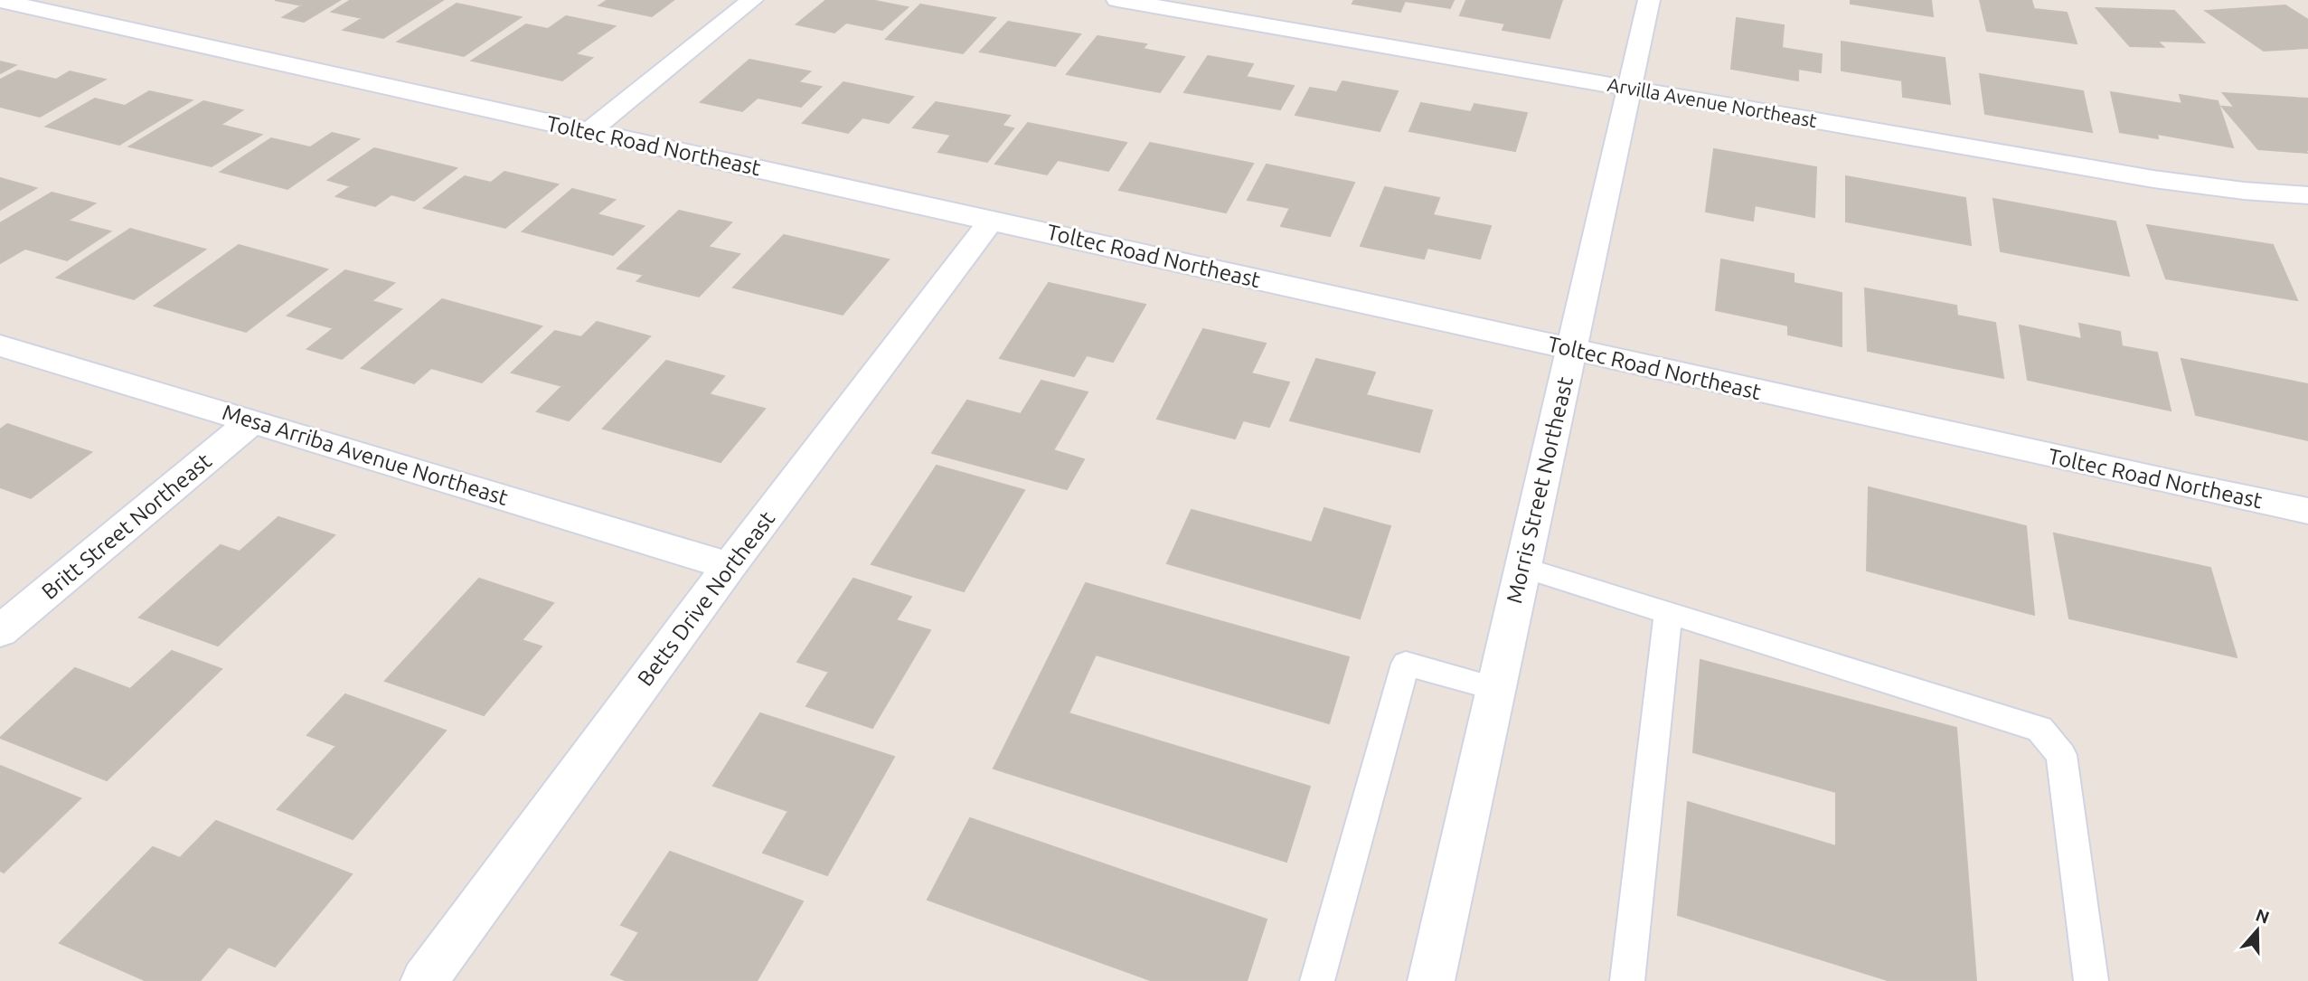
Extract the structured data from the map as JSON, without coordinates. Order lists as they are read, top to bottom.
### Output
{
  "streets": {
    "street": [
      "Arvilla Avenue Northeast",
      "Toltec Road Northeast",
      "Mesa Arriba Avenue Northeast",
      "Morris Street Northeast",
      "Britt Street Northeast",
      "Betts Drive Northeast"
    ]
  },
  "crossings": [
    ["Arvilla Avenue Northeast", "Morris Street Northeast"],
    ["Toltec Road Northeast", "Morris Street Northeast"],
    ["Toltec Road Northeast", "Betts Drive Northeast"],
    ["Mesa Arriba Avenue Northeast", "Britt Street Northeast"],
    ["Mesa Arriba Avenue Northeast", "Betts Drive Northeast"]
  ],
  "north": "top"
}
